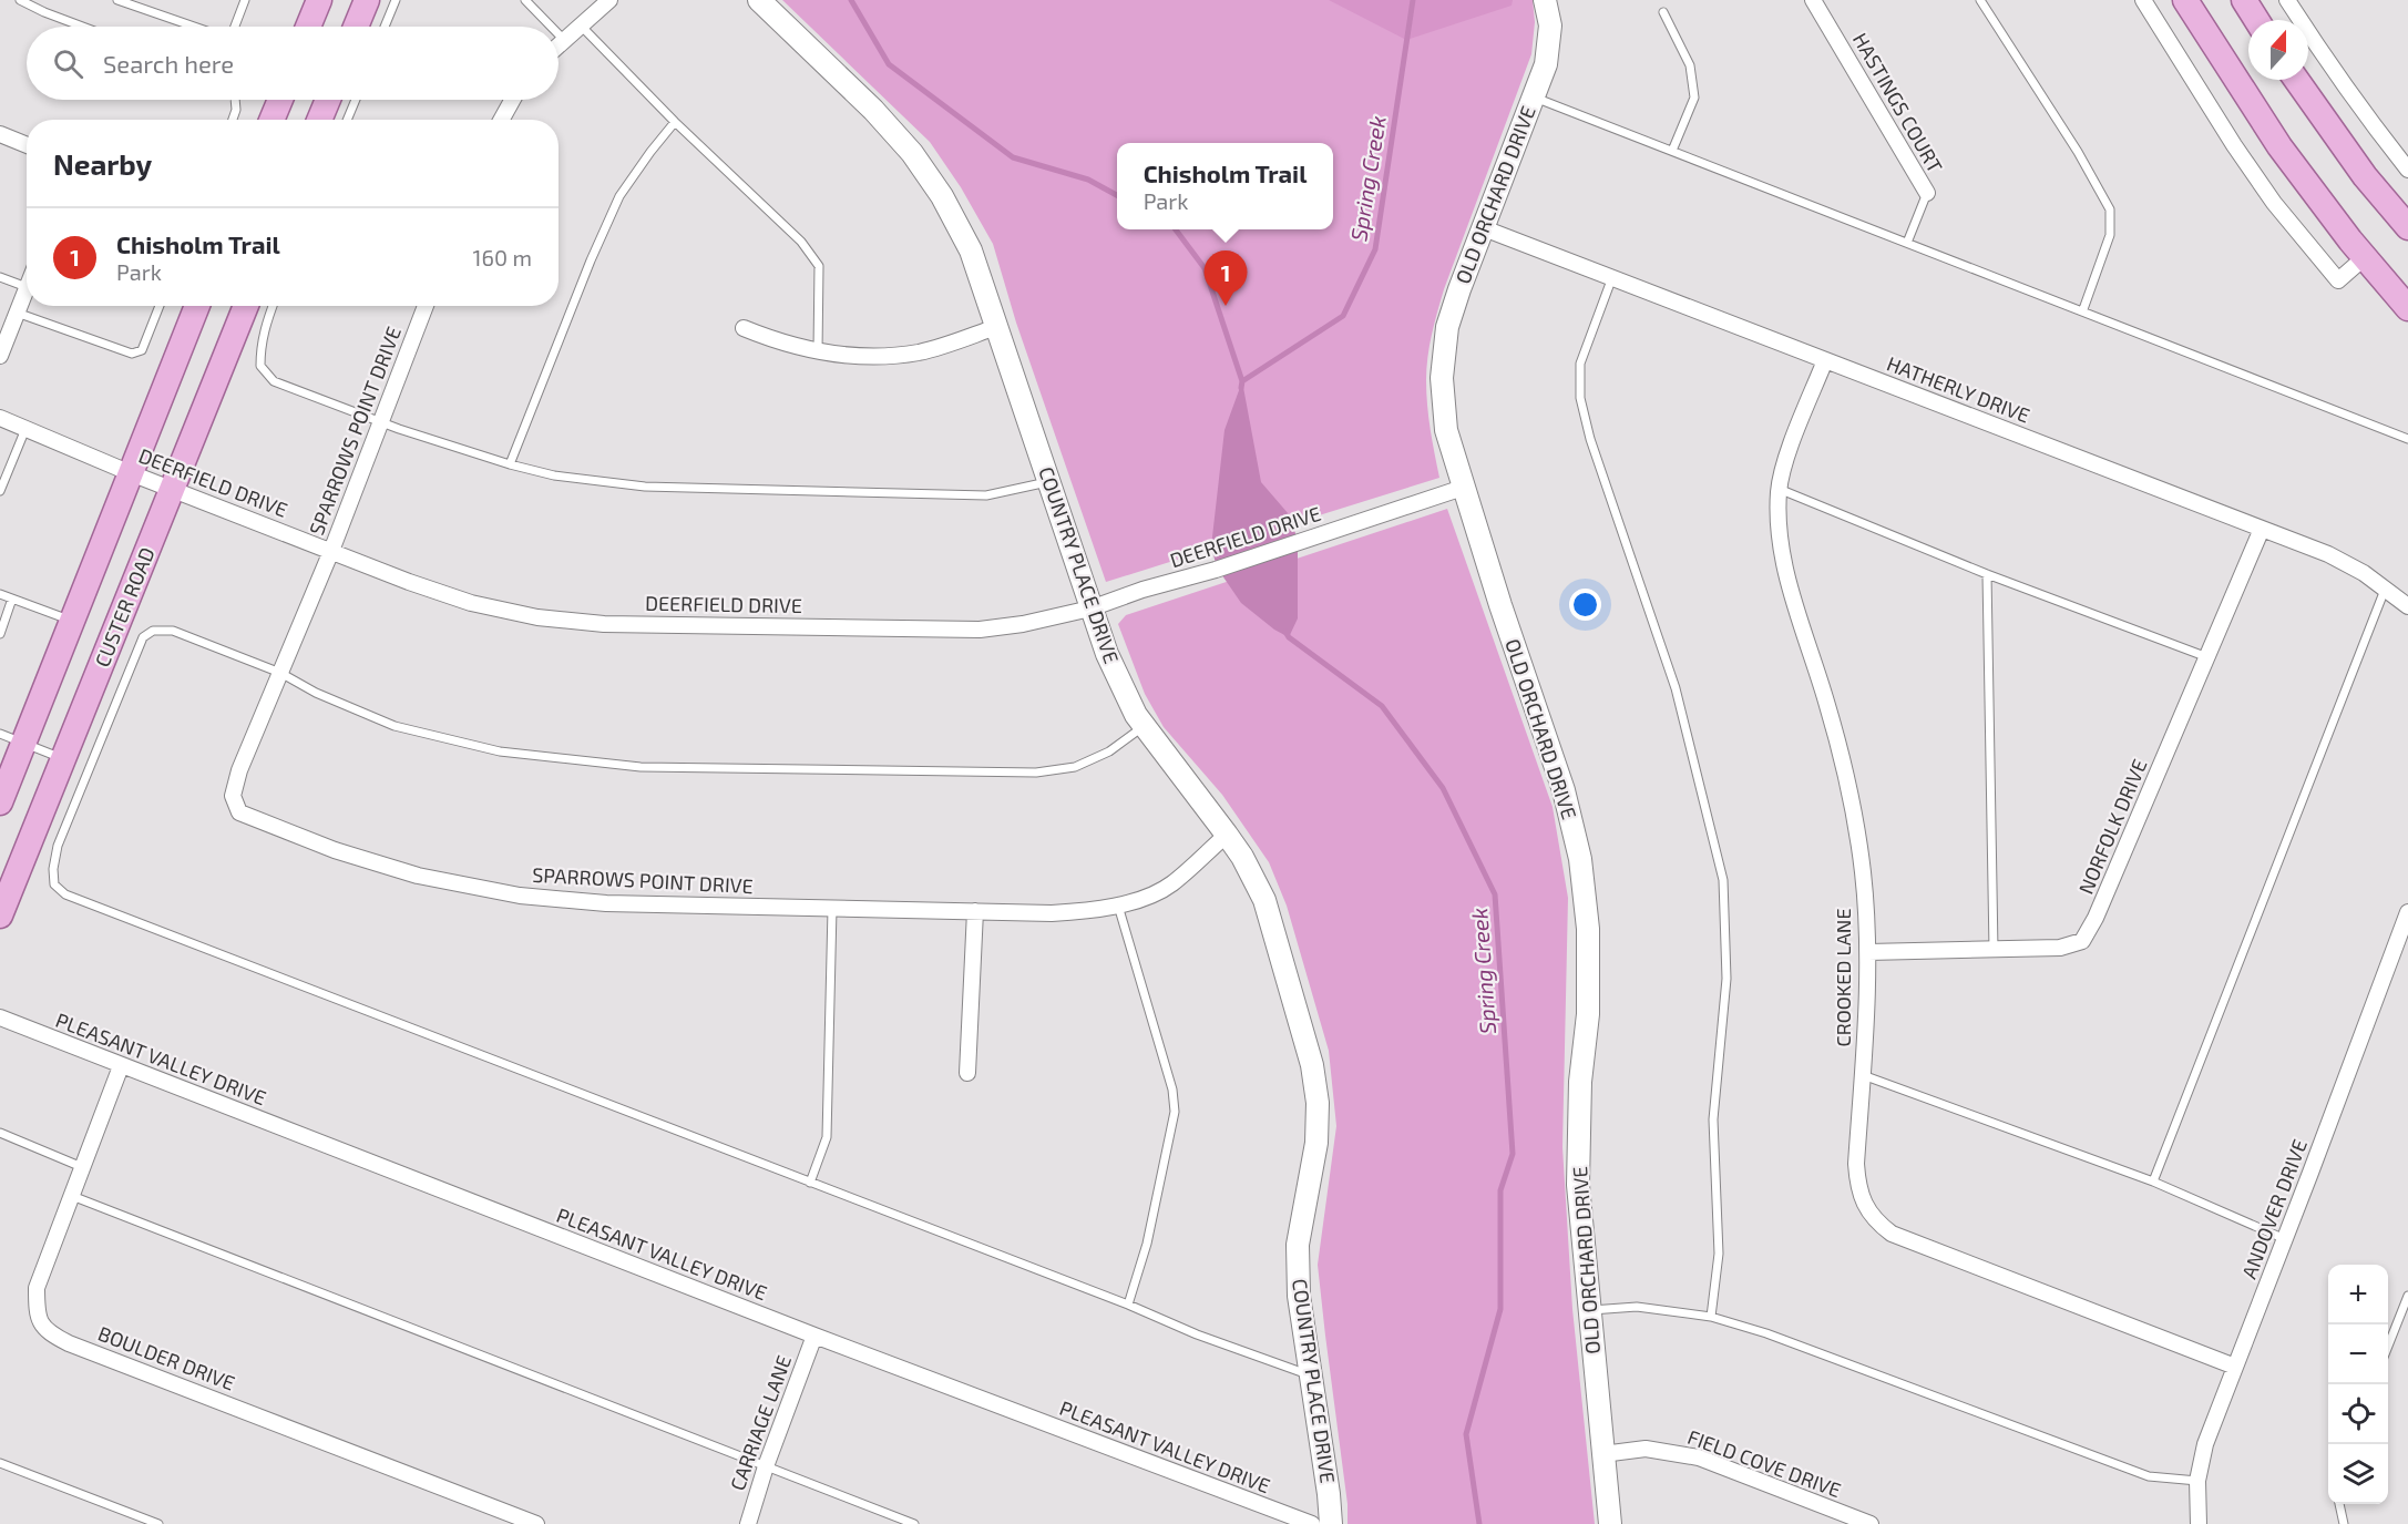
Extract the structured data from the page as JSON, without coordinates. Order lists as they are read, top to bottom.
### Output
{
  "streets": {
    "main road": ["CUSTER ROAD"],
    "street": [
      "HASTINGS COURT",
      "OLD ORCHARD DRIVE",
      "HATHERLY DRIVE",
      "SPARROWS POINT DRIVE",
      "DEERFIELD DRIVE",
      "COUNTRY PLACE DRIVE",
      "NORFOLK DRIVE",
      "CROOKED LANE",
      "PLEASANT VALLEY DRIVE",
      "ANDOVER DRIVE",
      "BOULDER DRIVE",
      "CARRIAGE LANE",
      "FIELD COVE DRIVE"
    ]
  },
  "crossings": [
    ["OLD ORCHARD DRIVE", "HATHERLY DRIVE"],
    ["OLD ORCHARD DRIVE", "DEERFIELD DRIVE"],
    ["OLD ORCHARD DRIVE", "FIELD COVE DRIVE"],
    ["HATHERLY DRIVE", "NORFOLK DRIVE"],
    ["HATHERLY DRIVE", "CROOKED LANE"],
    ["SPARROWS POINT DRIVE", "DEERFIELD DRIVE"],
    ["SPARROWS POINT DRIVE", "COUNTRY PLACE DRIVE"],
    ["DEERFIELD DRIVE", "COUNTRY PLACE DRIVE"],
    ["DEERFIELD DRIVE", "CUSTER ROAD"],
    ["NORFOLK DRIVE", "CROOKED LANE"],
    ["CROOKED LANE", "ANDOVER DRIVE"],
    ["PLEASANT VALLEY DRIVE", "BOULDER DRIVE"],
    ["PLEASANT VALLEY DRIVE", "CARRIAGE LANE"]
  ],
  "water": ["Spring Creek"],
  "north": "top",
  "page": {
    "search": "Search here",
    "heading": "Nearby",
    "popup": ["Chisholm Trail", "Park"],
    "list": [
      {
        "mark": "1",
        "name": "Chisholm Trail",
        "note": "Park",
        "value": "160 m"
      }
    ],
    "pins": "1",
    "map_buttons": ["+", "−"]
  }
}
